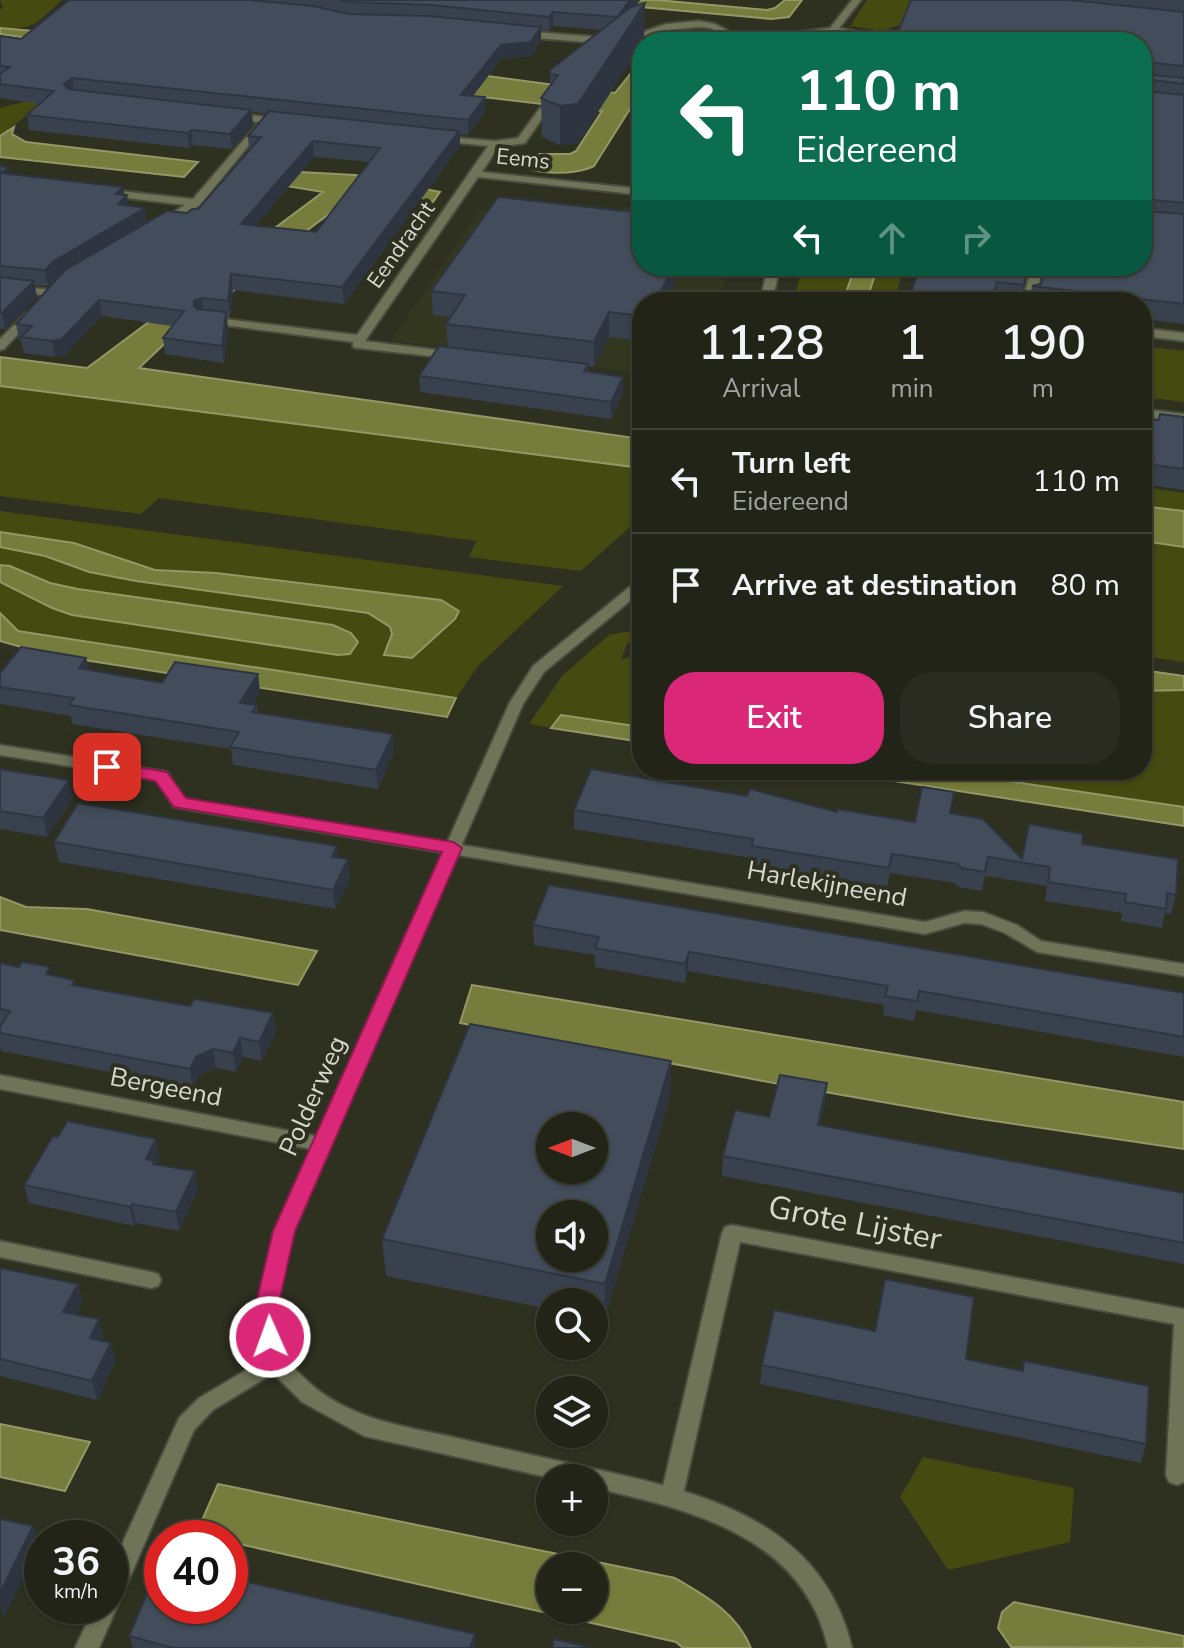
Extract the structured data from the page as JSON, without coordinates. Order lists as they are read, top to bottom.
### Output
{
  "streets": {
    "street": [
      "Eems",
      "Eendracht",
      "Harlekijneend",
      "Bergeend",
      "Polderweg",
      "Grote Lijster"
    ]
  },
  "crossings": [
    ["Eems", "Eendracht"],
    ["Harlekijneend", "Polderweg"],
    ["Bergeend", "Polderweg"]
  ],
  "north": "left",
  "page": {
    "turn": ["110 m", "Eidereend"],
    "eta": [
      "11:28",
      "Arrival",
      "1",
      "min",
      "190",
      "m"
    ],
    "list": [
      {
        "name": "Turn left",
        "note": "Eidereend",
        "value": "110 m"
      },
      {
        "name": "Arrive at destination",
        "value": "80 m"
      }
    ],
    "buttons": ["Exit", "Share"],
    "map_buttons": ["+", "−"],
    "speed": "36 km/h",
    "limit": "40"
  }
}
